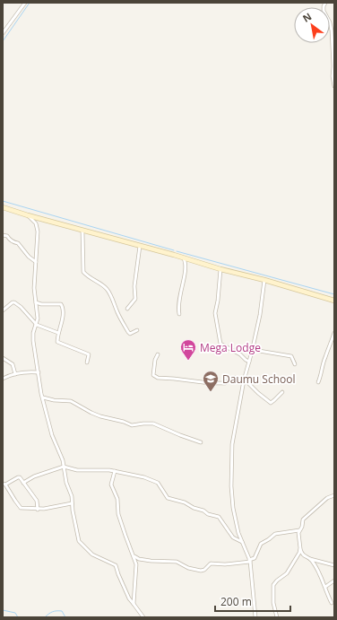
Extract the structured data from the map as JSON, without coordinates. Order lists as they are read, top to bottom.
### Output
{
  "places": {
    "hotel": ["Mega Lodge"],
    "school or university": ["Daumu School"]
  },
  "scale_bar": "200 m",
  "north": "top left"
}
